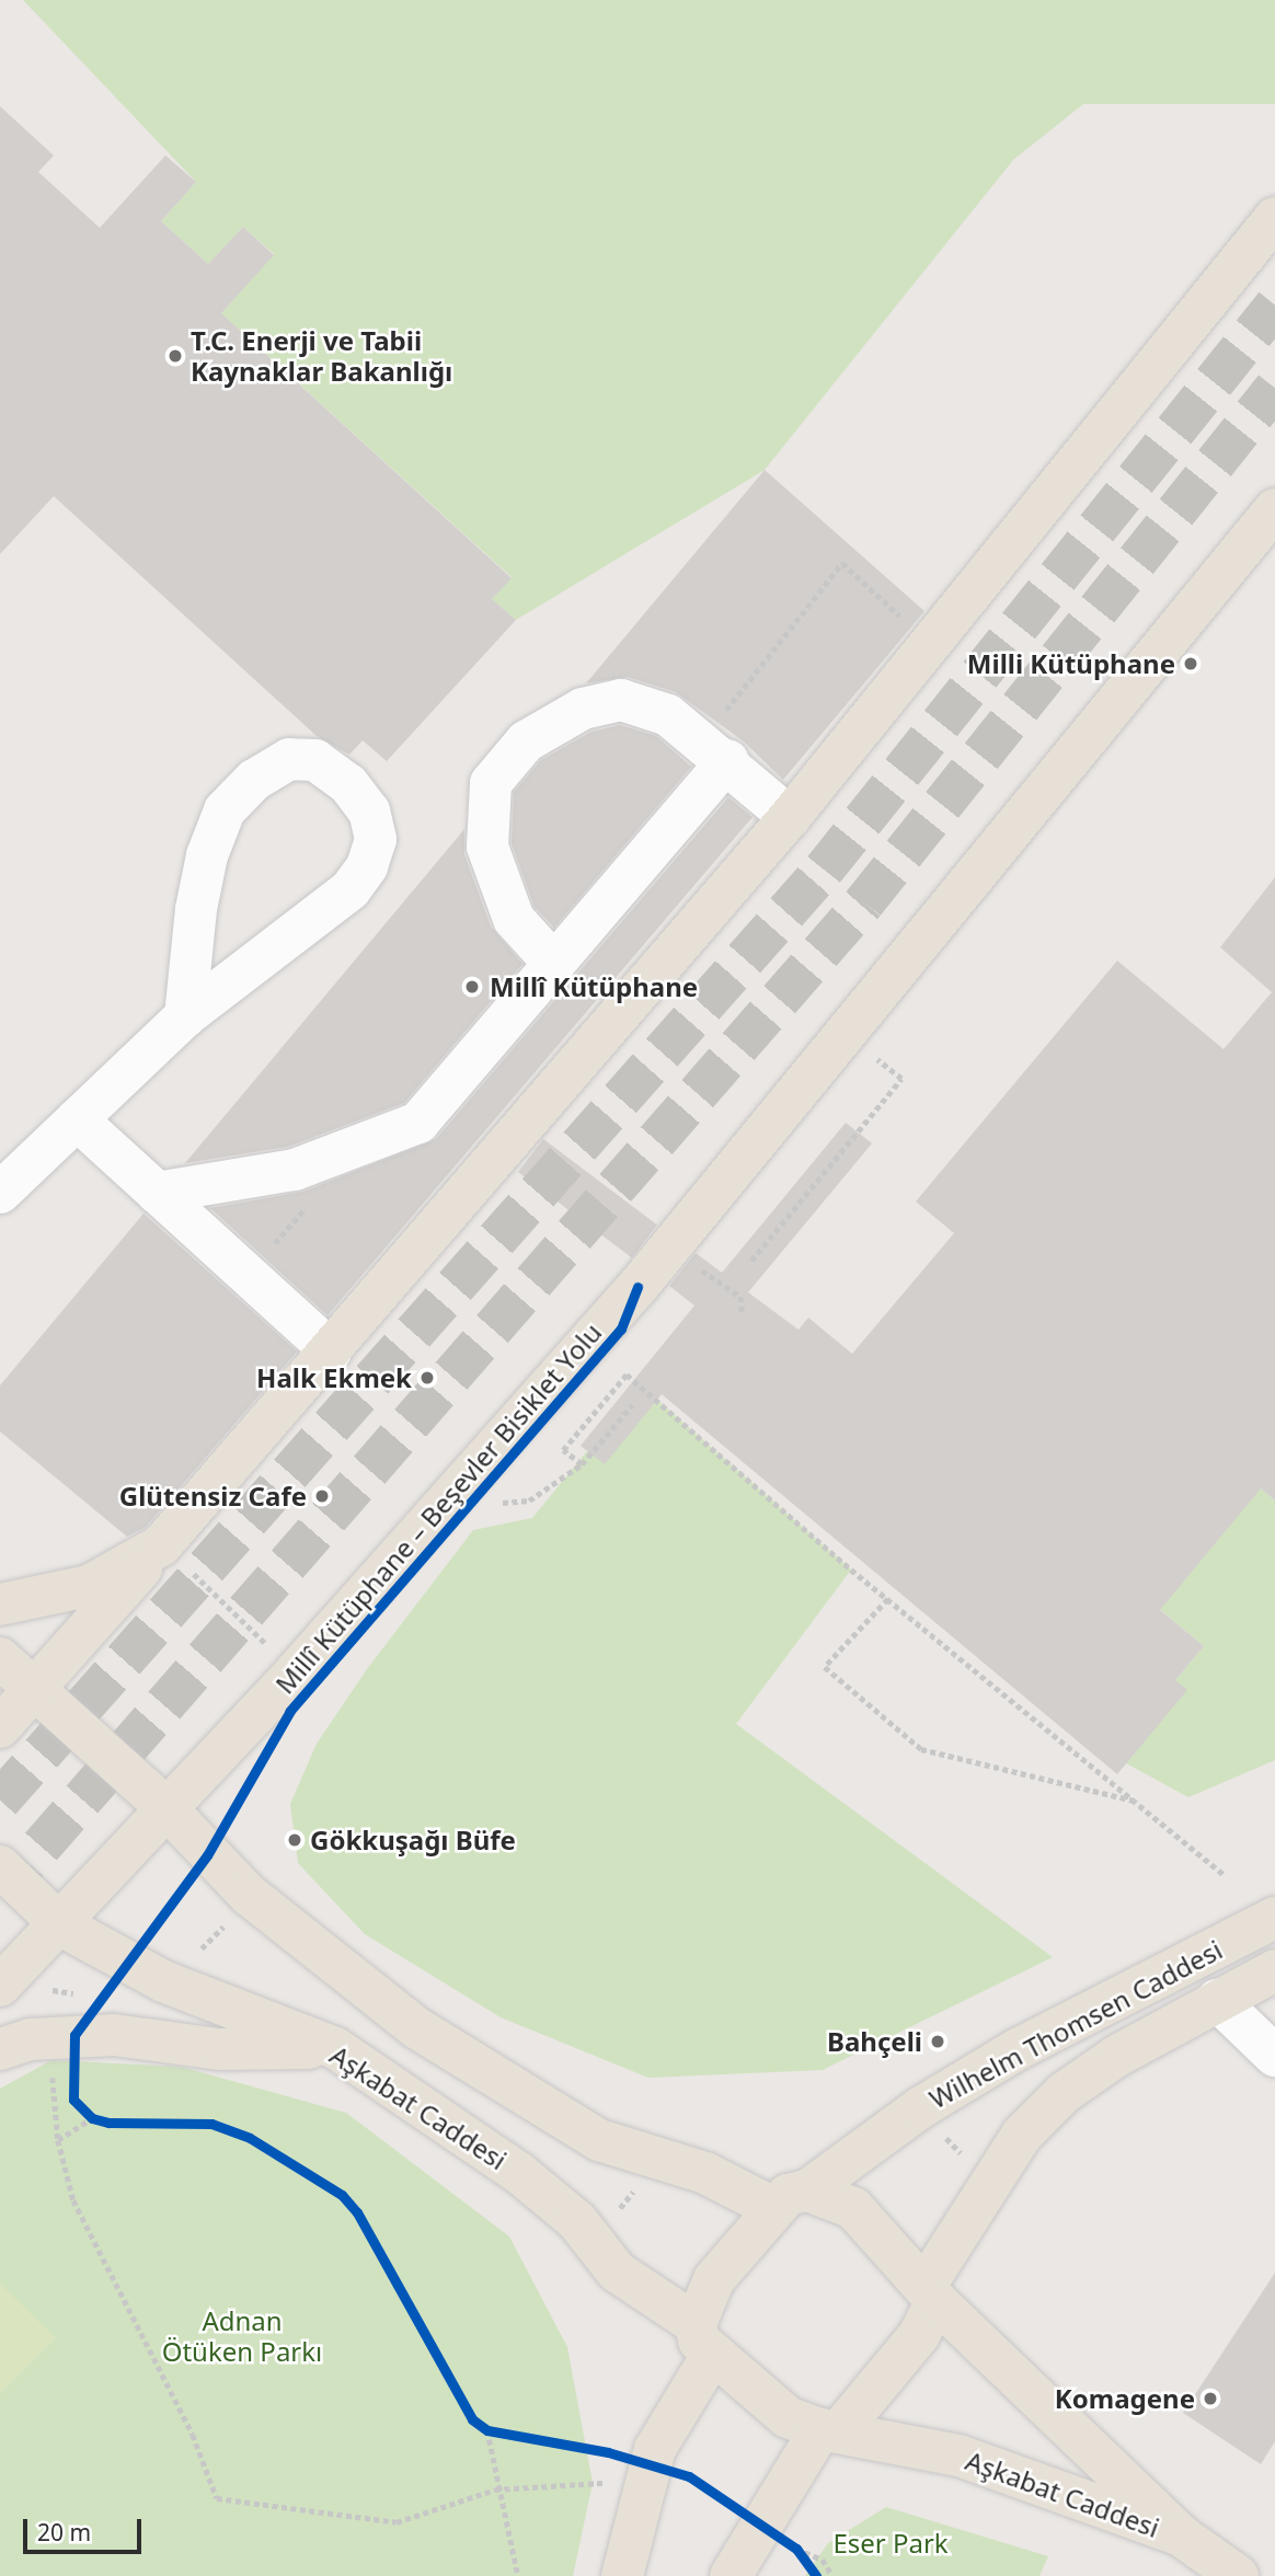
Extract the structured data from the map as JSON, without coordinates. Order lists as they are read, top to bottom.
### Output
{
  "streets": {
    "main road": ["Wilhelm Thomsen Caddesi", "Aşkabat Caddesi"],
    "cycle path": ["Millî Kütüphane – Beşevler Bisiklet Yolu"]
  },
  "crossings": [
    ["Wilhelm Thomsen Caddesi", "Aşkabat Caddesi"]
  ],
  "parks": ["Adnan Ötüken Parkı", "Eser Park"],
  "places": [
    "T.C. Enerji ve Tabii Kaynaklar Bakanlığı",
    "Milli Kütüphane",
    "Millî Kütüphane",
    "Halk Ekmek",
    "Glütensiz Cafe",
    "Gökkuşağı Büfe",
    "Bahçeli",
    "Komagene"
  ],
  "scale_bar": "20 m"
}
